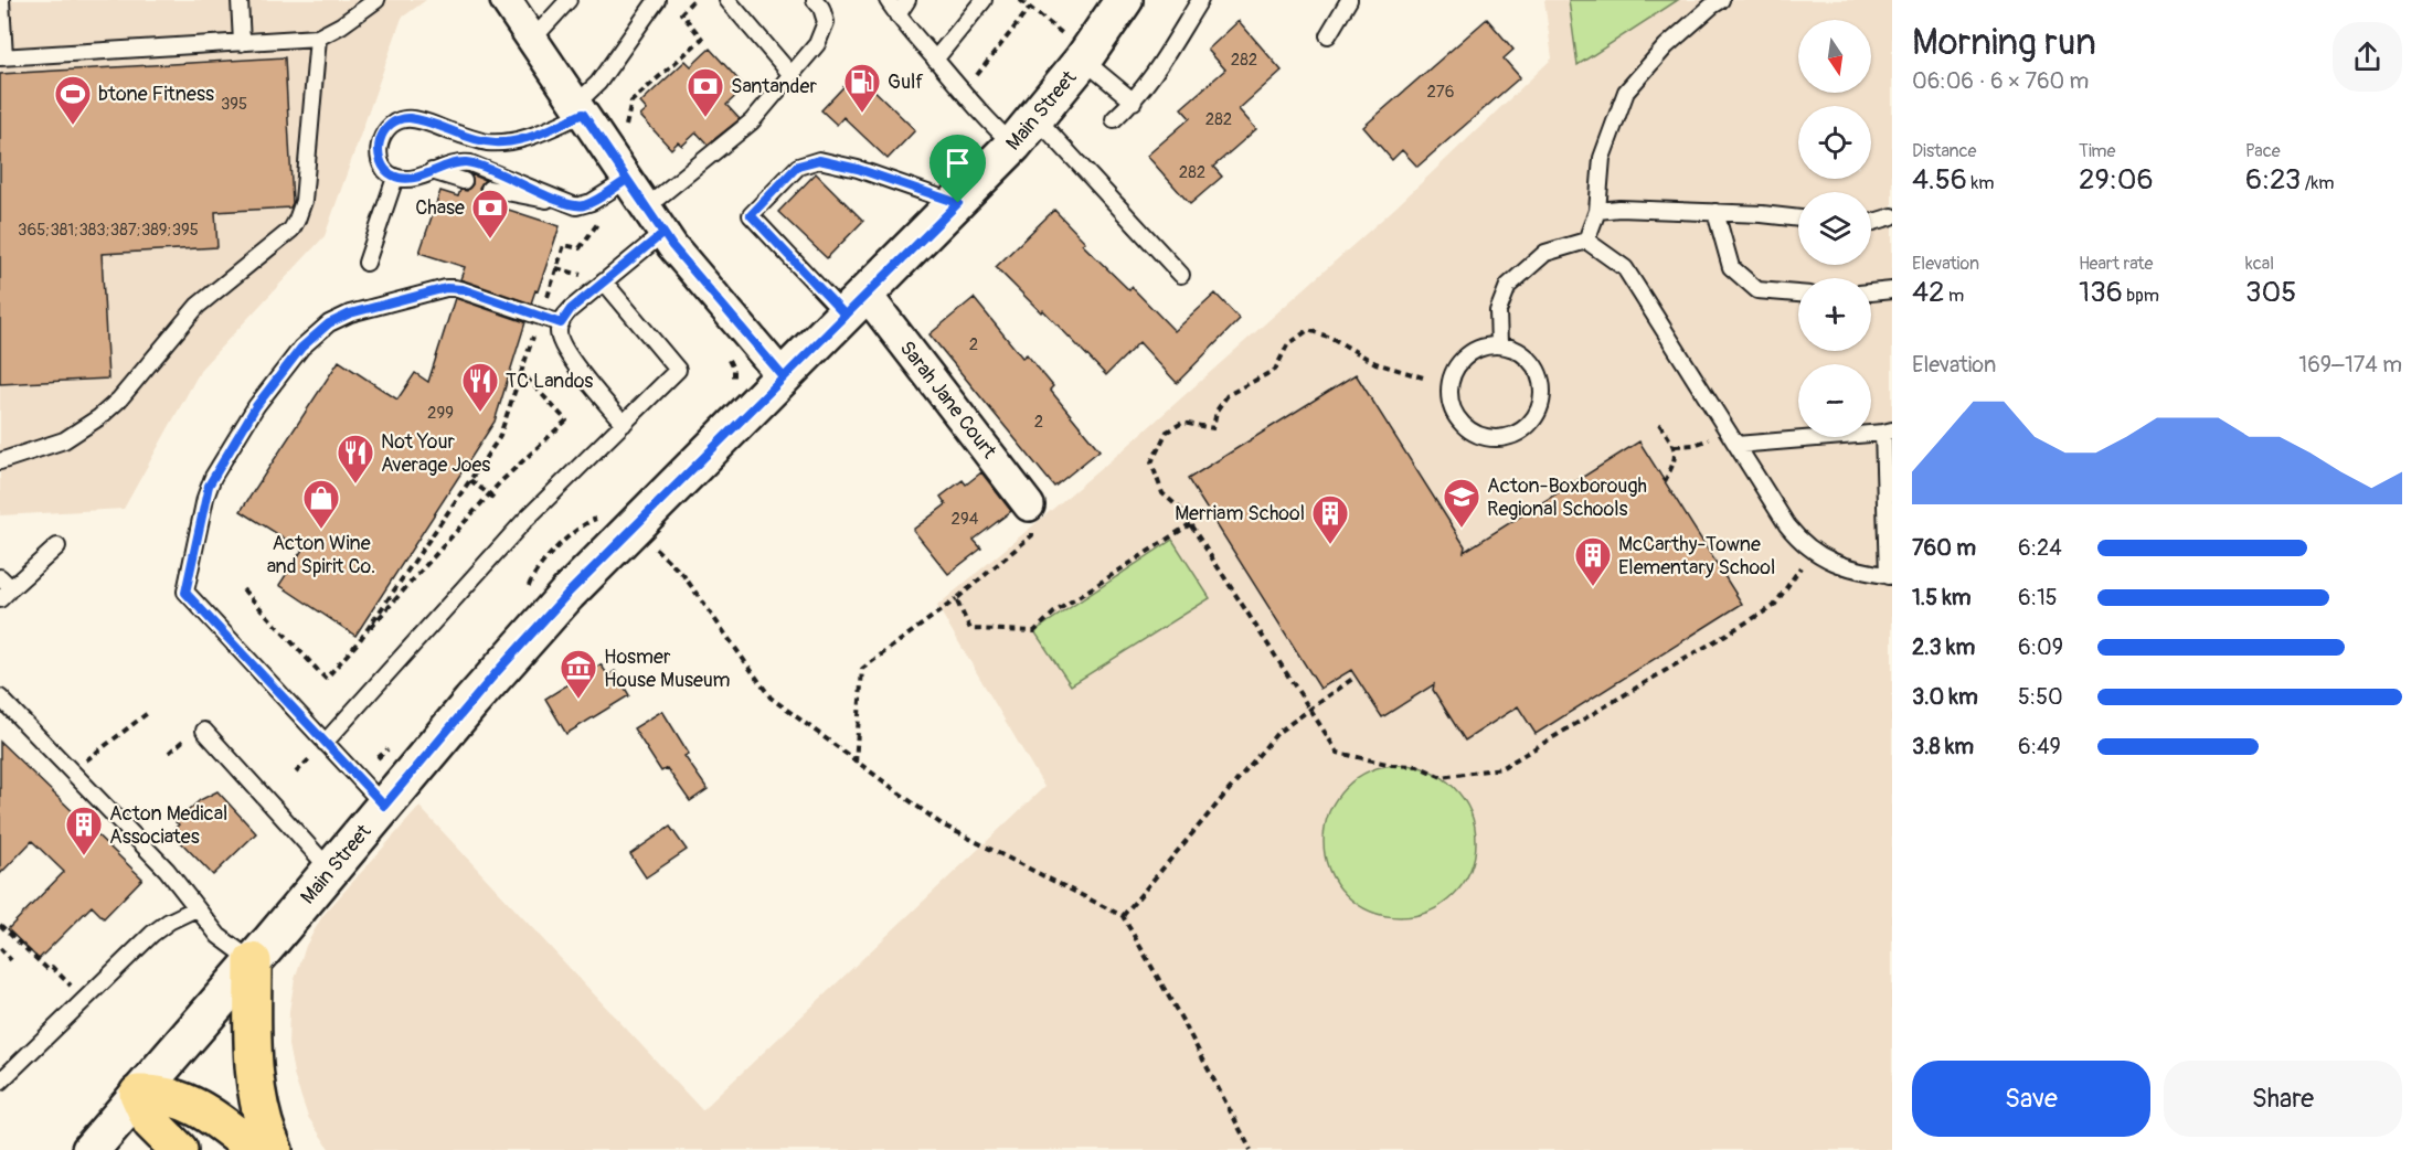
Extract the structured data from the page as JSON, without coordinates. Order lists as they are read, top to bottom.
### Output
{
  "streets": {
    "main road": ["Main Street"],
    "street": ["Sarah Jane Court"]
  },
  "crossings": [
    ["Main Street", "Sarah Jane Court"]
  ],
  "places": {
    "fuel station": ["Gulf"],
    "bank": ["Santander", "Chase"],
    "sports": ["btone Fitness"],
    "restaurant": ["TC Landos", "Not Your Average Joes"],
    "school or university": ["Acton-Boxborough Regional Schools"],
    "shop": ["Acton Wine and Spirit Co."],
    "building": ["Merriam School", "McCarthy-Towne Elementary School", "Acton Medical Associates"],
    "museum": ["Hosmer House Museum"]
  },
  "house_numbers": [
    "282",
    "276",
    "395",
    "282",
    "282",
    "365;381;383;387;389;395",
    "2",
    "299",
    "2",
    "294"
  ],
  "north": "bottom",
  "page": {
    "heading": ["Morning run", "06:06 · 6 × 760 m"],
    "map_buttons": ["+", "−"],
    "stats": [
      ["Distance", "4.56 km"],
      ["Time", "29:06"],
      ["Pace", "6:23 /km"],
      ["Elevation", "42 m"],
      ["Heart rate", "136 bpm"],
      ["kcal", "305"]
    ],
    "chart": ["Elevation", "169–174 m"],
    "list": [
      {
        "name": "760 m",
        "note": "6:24"
      },
      {
        "name": "1.5 km",
        "note": "6:15"
      },
      {
        "name": "2.3 km",
        "note": "6:09"
      },
      {
        "name": "3.0 km",
        "note": "5:50"
      },
      {
        "name": "3.8 km",
        "note": "6:49"
      }
    ],
    "buttons": ["Save", "Share"]
  }
}
